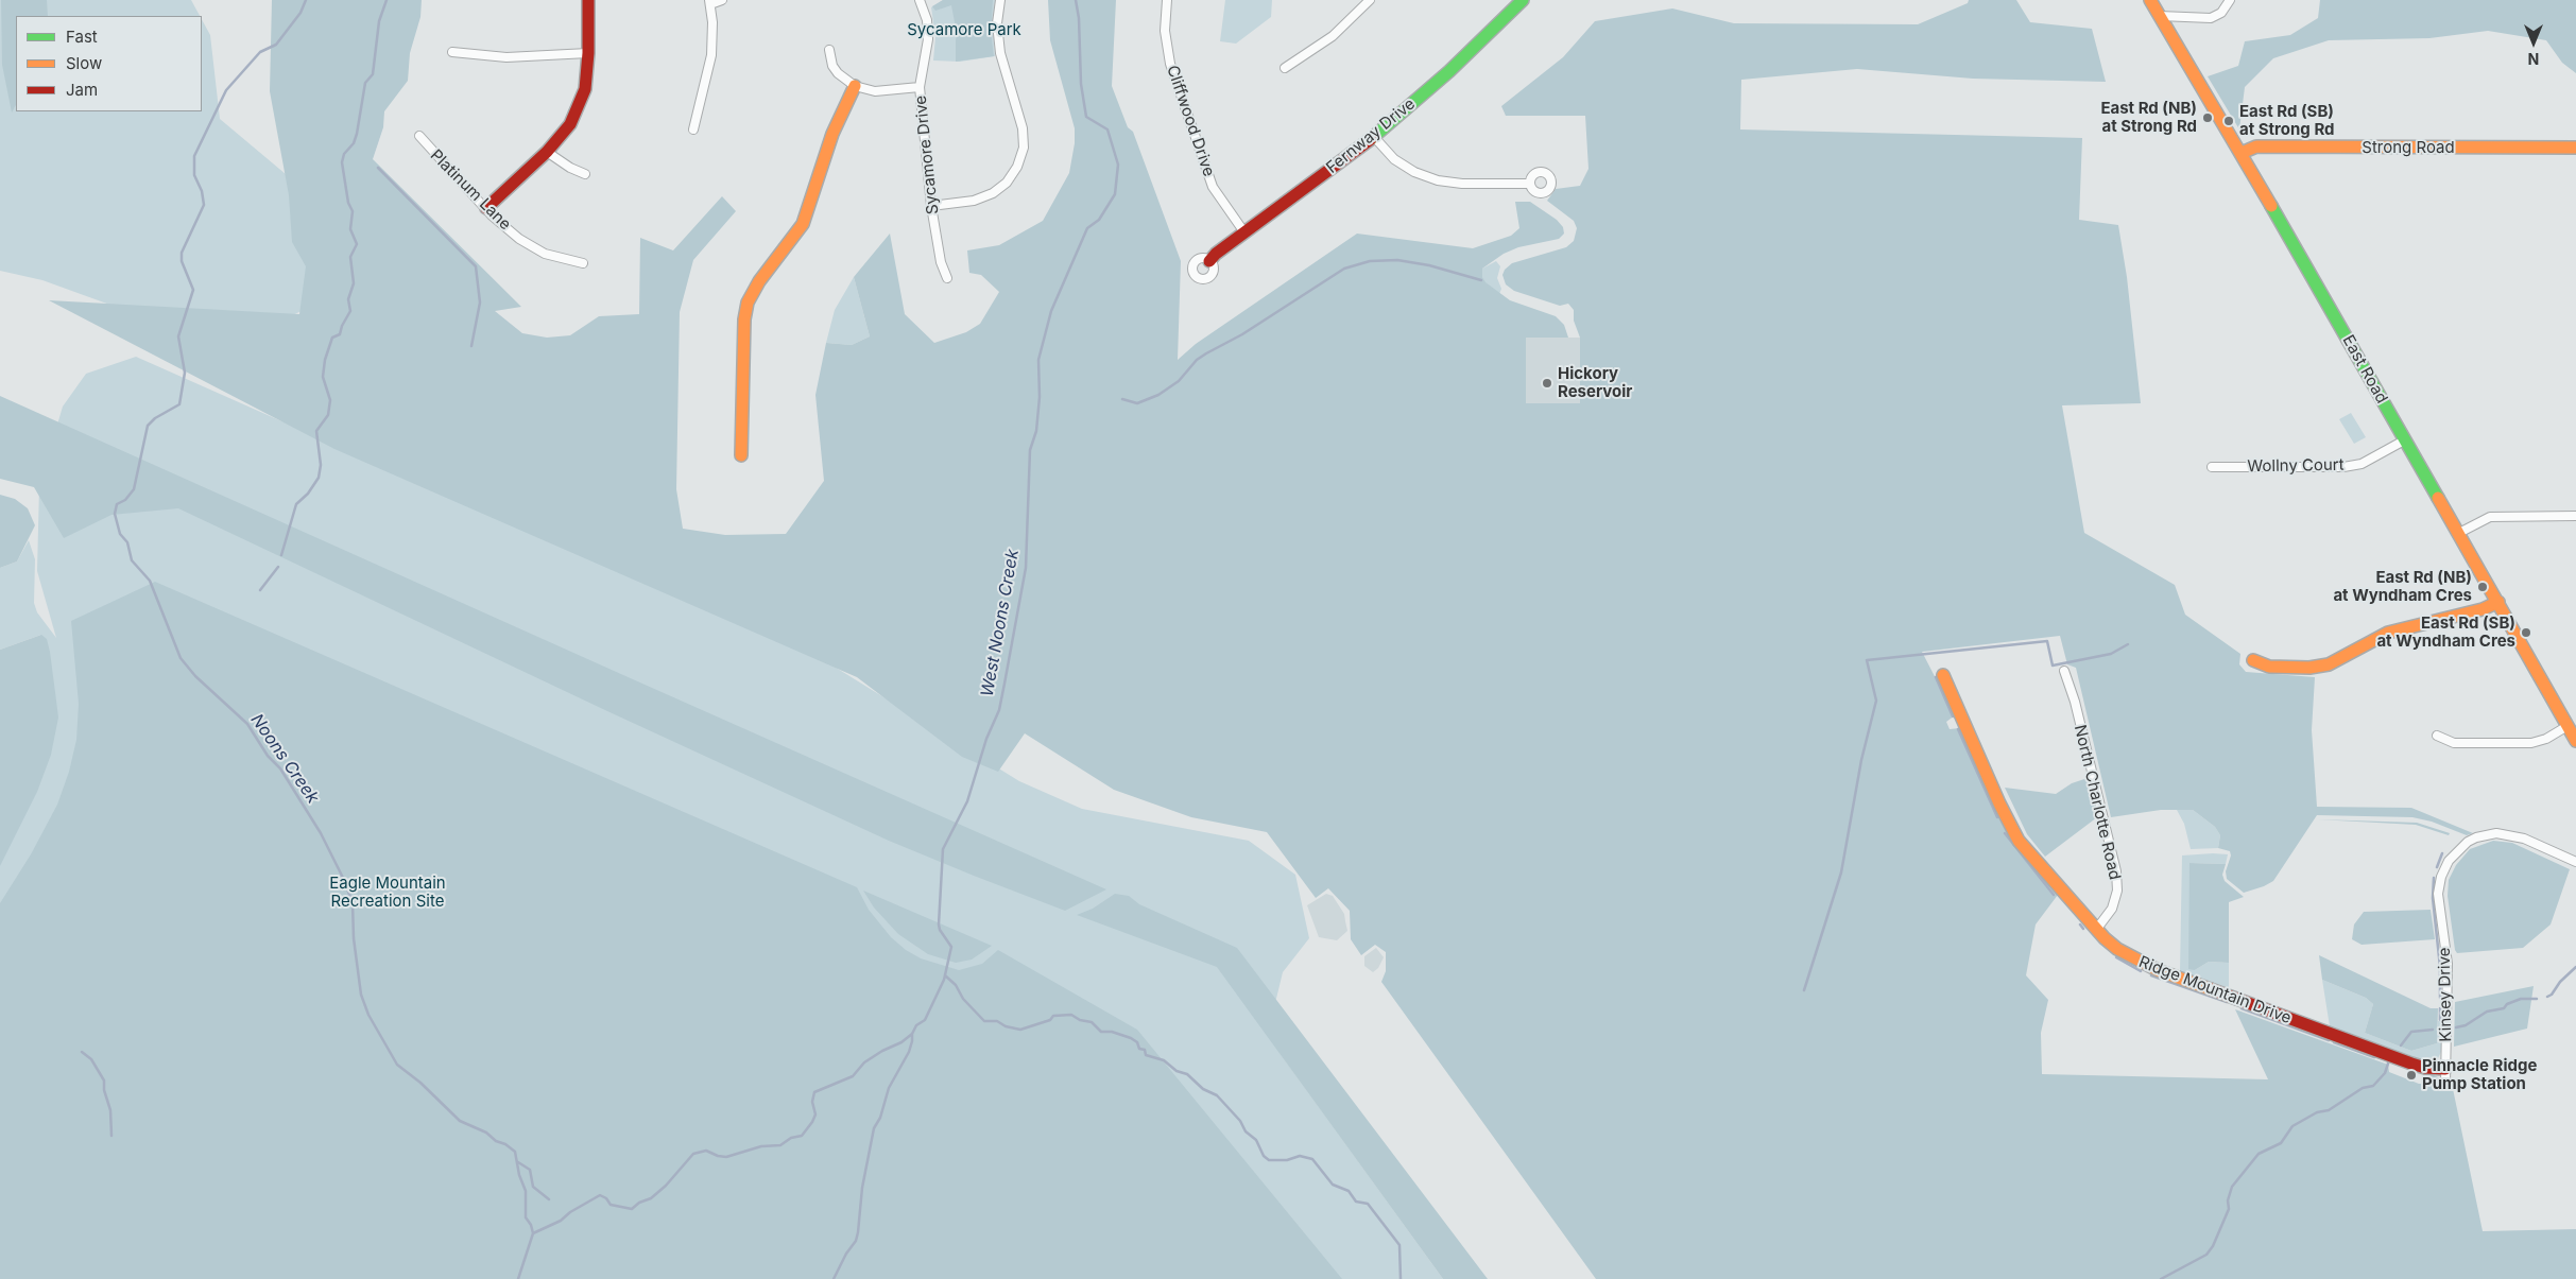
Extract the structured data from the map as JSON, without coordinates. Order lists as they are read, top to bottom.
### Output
{
  "streets": {
    "street": [
      "Cliffwood Drive",
      "Fernway Drive",
      "Strong Road",
      "Sycamore Drive",
      "Platinum Lane",
      "East Road",
      "Wollny Court",
      "North Charlotte Road",
      "Ridge Mountain Drive",
      "Kinsey Drive"
    ]
  },
  "crossings": [
    ["Cliffwood Drive", "Fernway Drive"],
    ["Strong Road", "East Road"],
    ["East Road", "Wollny Court"],
    ["North Charlotte Road", "Ridge Mountain Drive"],
    ["Ridge Mountain Drive", "Kinsey Drive"]
  ],
  "water": ["West Noons Creek", "Noons Creek"],
  "parks": ["Sycamore Park", "Eagle Mountain Recreation Site"],
  "places": [
    "East Rd (NB) at Strong Rd",
    "East Rd (SB) at Strong Rd",
    "Hickory Reservoir",
    "East Rd (NB) at Wyndham Cres",
    "East Rd (SB) at Wyndham Cres",
    "Pinnacle Ridge Pump Station"
  ],
  "legend": ["Fast", "Slow", "Jam"],
  "north": "bottom"
}
